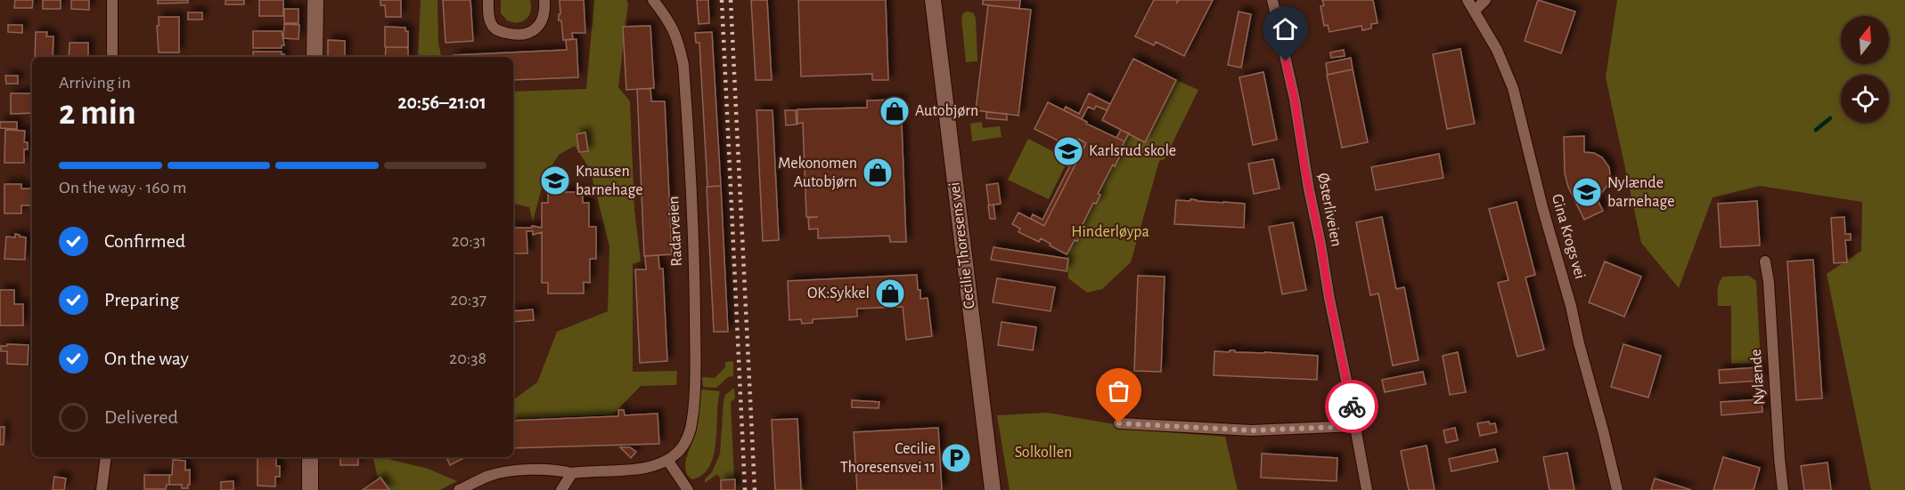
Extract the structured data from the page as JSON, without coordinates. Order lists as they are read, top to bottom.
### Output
{
  "streets": {
    "street": [
      "Østerliveien",
      "Radarveien",
      "Gina Krogs vei",
      "Cecilie Thoresens vei",
      "Nylænde"
    ]
  },
  "parks": ["Hinderløypa", "Solkollen"],
  "places": {
    "shop": ["Autobjørn", "Mekonomen Autobjørn", "OK:Sykkel"],
    "school or university": ["Karlsrud skole", "Knausen barnehage", "Nylænde barnehage"],
    "parking": ["Cecilie Thoresensvei 11"]
  },
  "north": "top",
  "page": {
    "heading": ["2 min", "Arriving in", "20:56–21:01"],
    "bar": "On the way · 160 m",
    "list": [
      ["Confirmed", "20:31"],
      ["Preparing", "20:37"],
      ["On the way", "20:38"],
      "Delivered"
    ]
  }
}
